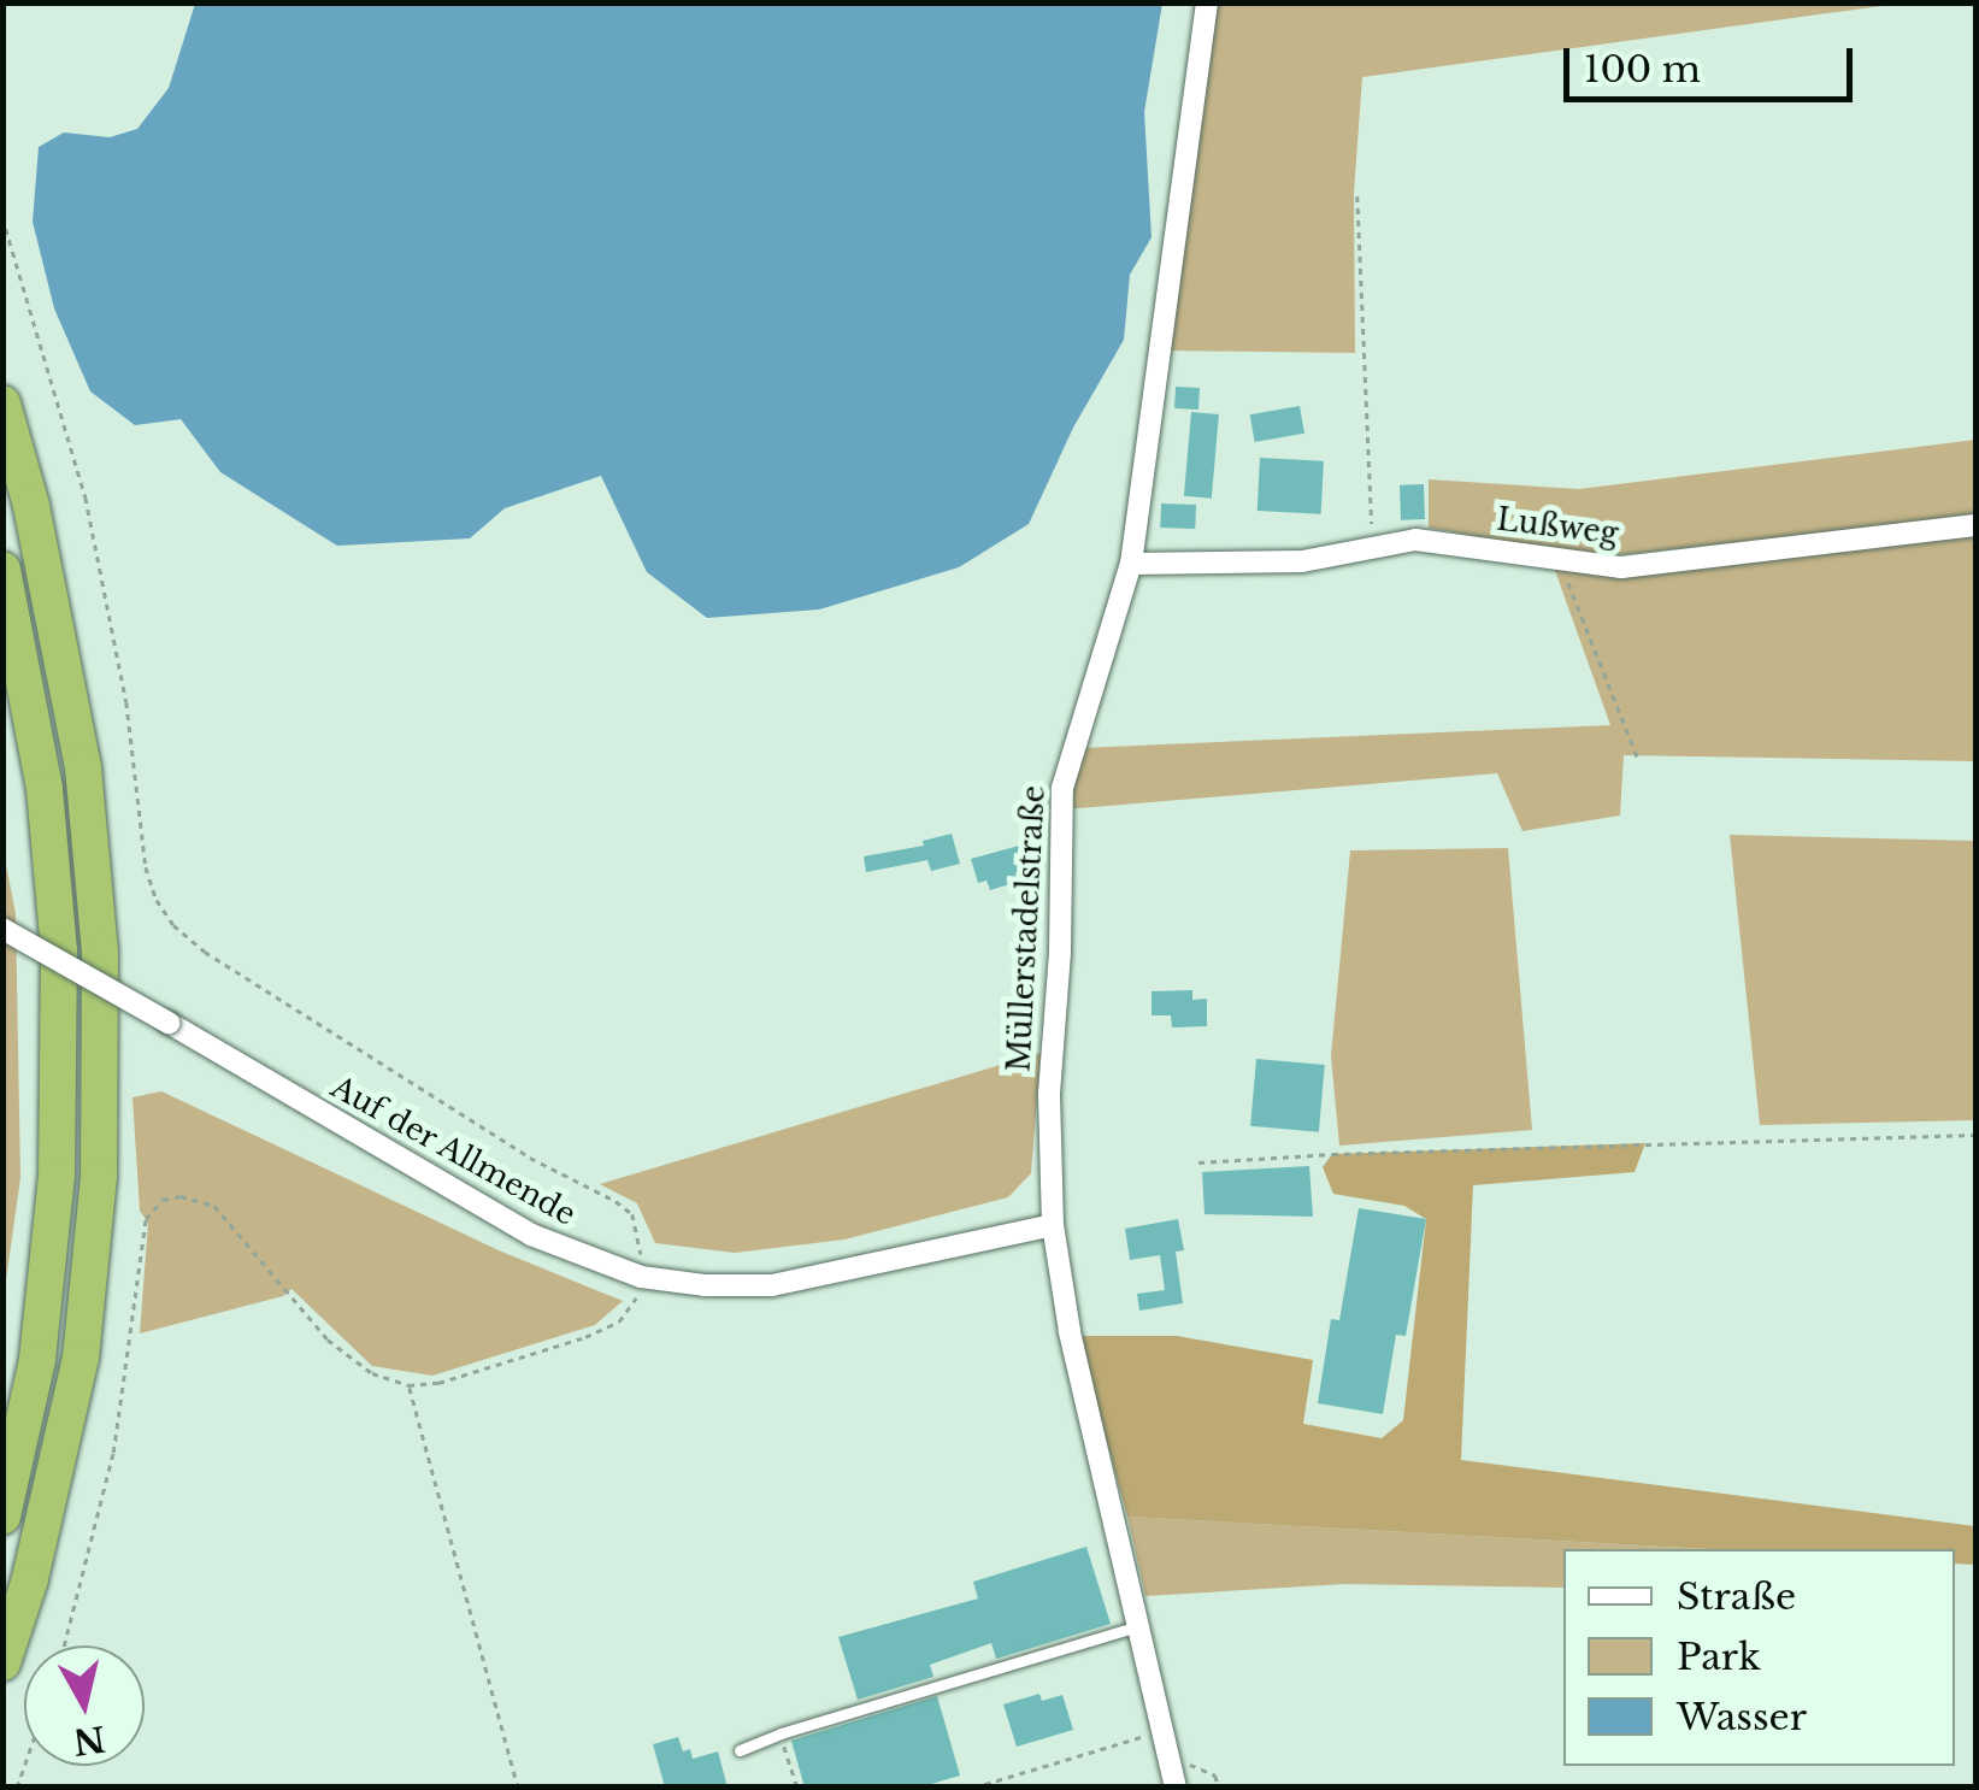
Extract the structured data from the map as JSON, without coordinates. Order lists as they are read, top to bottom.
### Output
{
  "streets": {
    "street": ["Lußweg", "Müllerstadelstraße", "Auf der Allmende"]
  },
  "crossings": [
    ["Lußweg", "Müllerstadelstraße"],
    ["Müllerstadelstraße", "Auf der Allmende"]
  ],
  "legend": ["Straße", "Park", "Wasser"],
  "scale_bar": "100 m",
  "north": "bottom"
}
